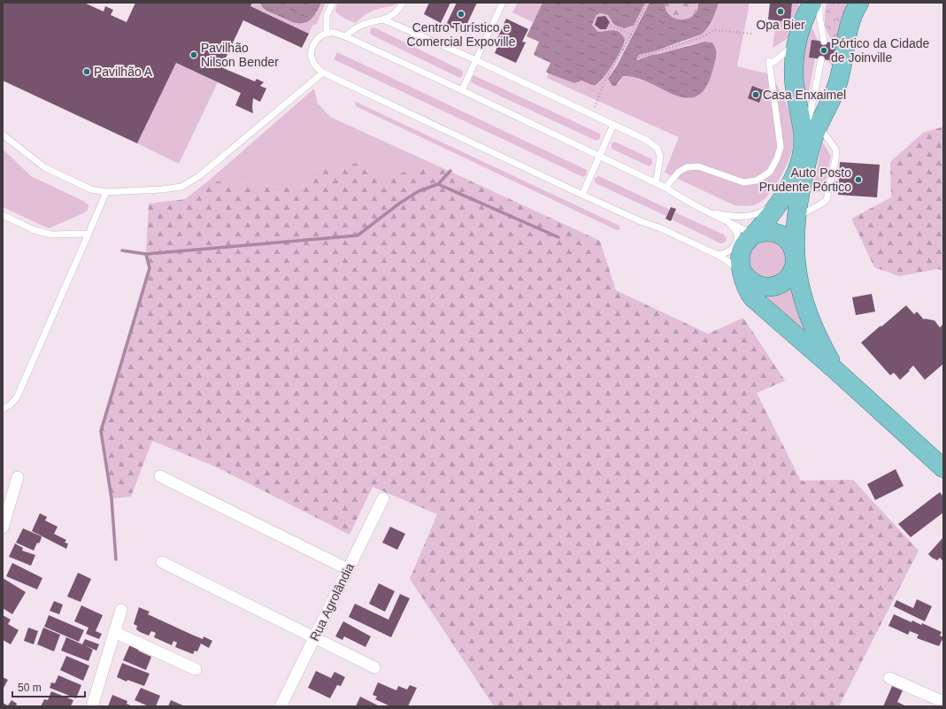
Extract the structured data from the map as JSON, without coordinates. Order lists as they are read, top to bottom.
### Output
{
  "streets": {
    "street": ["Rua Agrolândia"]
  },
  "places": [
    "Opa Bier",
    "Centro Turístico e Comercial Expoville",
    "Pórtico da Cidade de Joinville",
    "Pavilhão Nilson Bender",
    "Pavilhão A",
    "Casa Enxaimel",
    "Auto Posto Prudente Pórtico"
  ],
  "scale_bar": "50 m"
}
